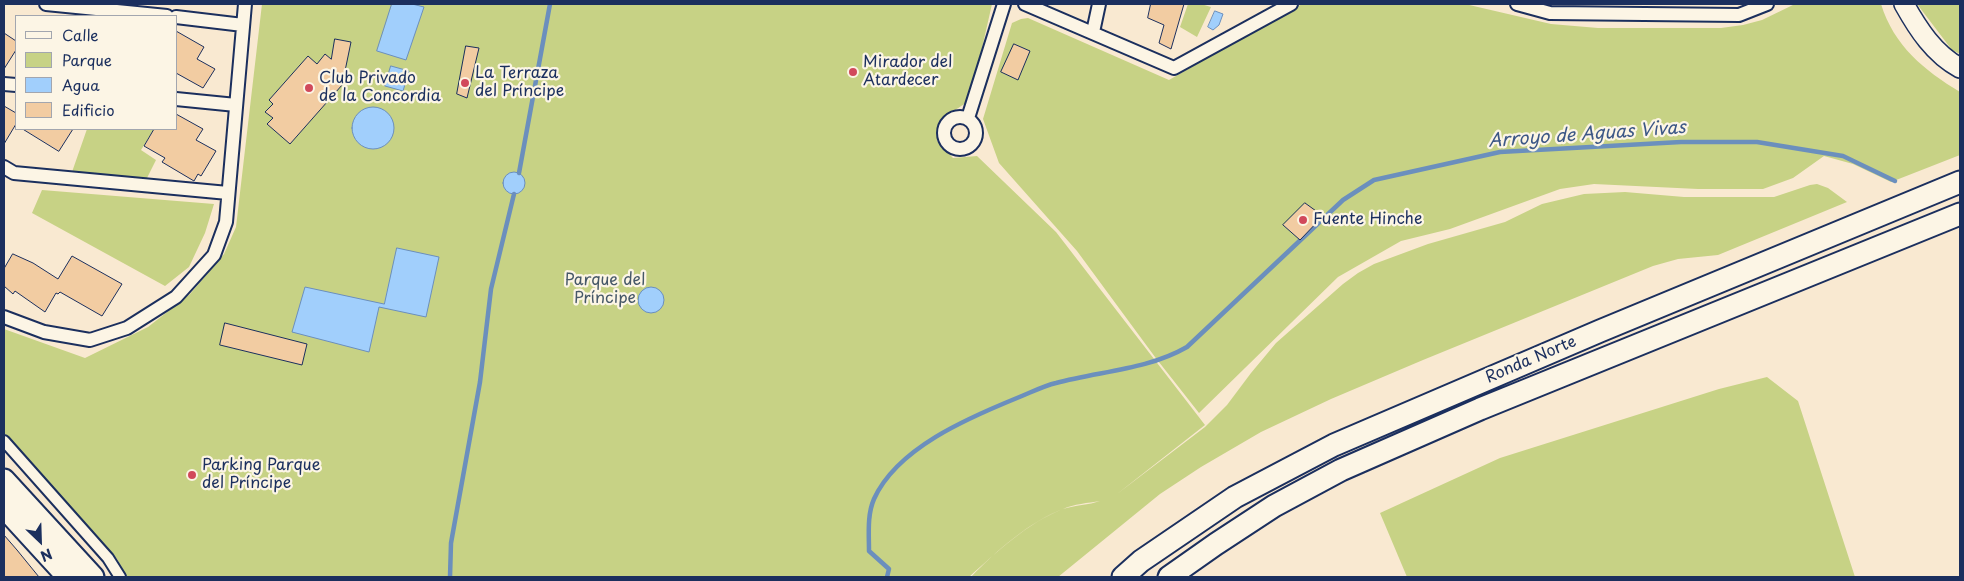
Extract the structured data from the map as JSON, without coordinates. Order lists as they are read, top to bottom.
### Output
{
  "streets": {
    "main road": ["Ronda Norte"]
  },
  "water": ["Arroyo de Aguas Vivas"],
  "parks": ["Parque del Príncipe"],
  "places": [
    "Mirador del Atardecer",
    "La Terraza del Príncipe",
    "Club Privado de la Concordia",
    "Fuente Hinche",
    "Parking Parque del Príncipe"
  ],
  "legend": [
    "Calle",
    "Parque",
    "Agua",
    "Edificio"
  ],
  "north": "bottom right"
}
